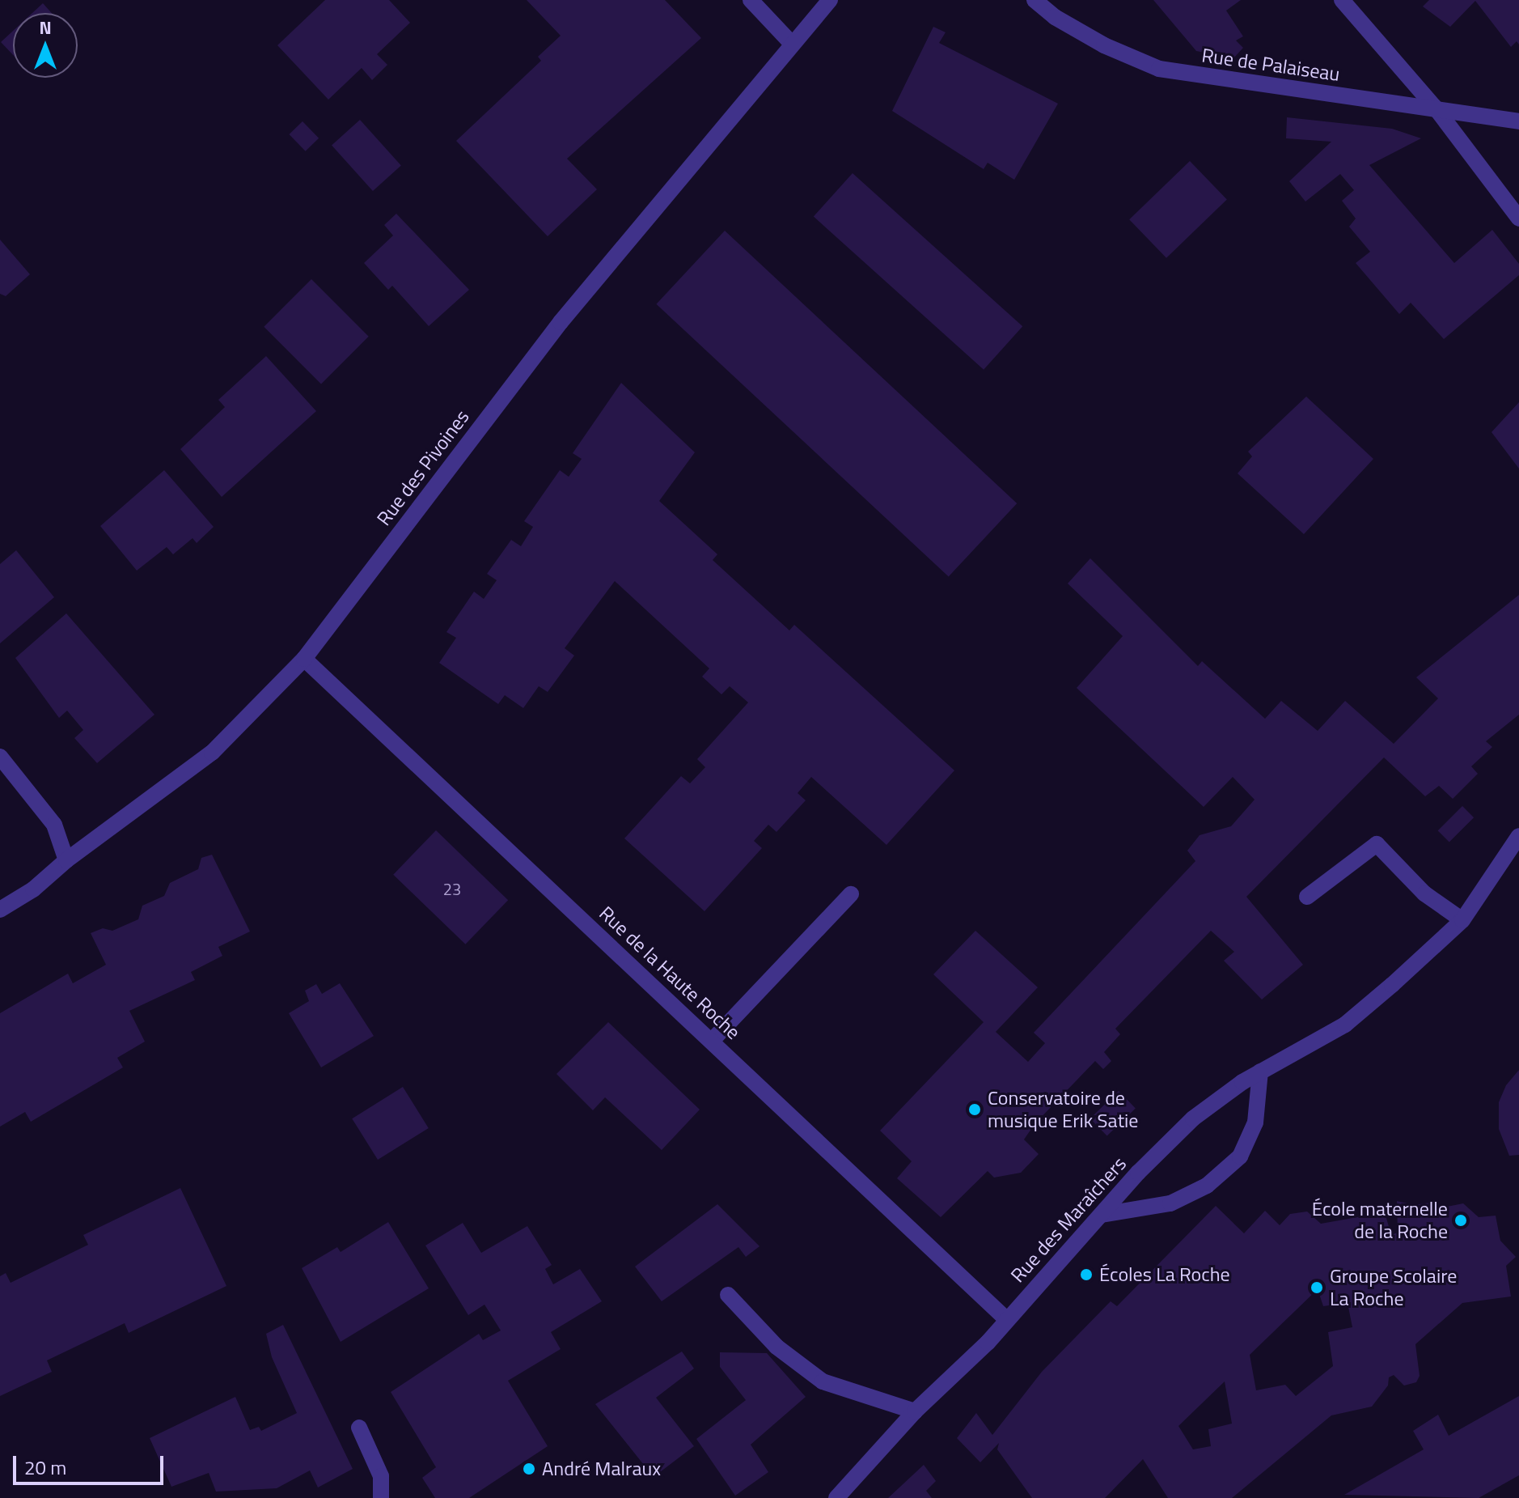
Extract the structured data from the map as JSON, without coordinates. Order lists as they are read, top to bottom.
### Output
{
  "streets": {
    "street": [
      "Rue de Palaiseau",
      "Rue des Pivoines",
      "Rue de la Haute Roche",
      "Rue des Maraîchers"
    ]
  },
  "crossings": [
    ["Rue des Pivoines", "Rue de la Haute Roche"],
    ["Rue de la Haute Roche", "Rue des Maraîchers"]
  ],
  "places": [
    "Conservatoire de musique Erik Satie",
    "École maternelle de la Roche",
    "Écoles La Roche",
    "Groupe Scolaire La Roche",
    "André Malraux"
  ],
  "house_numbers": ["23"],
  "scale_bar": "20 m",
  "north": "top"
}
